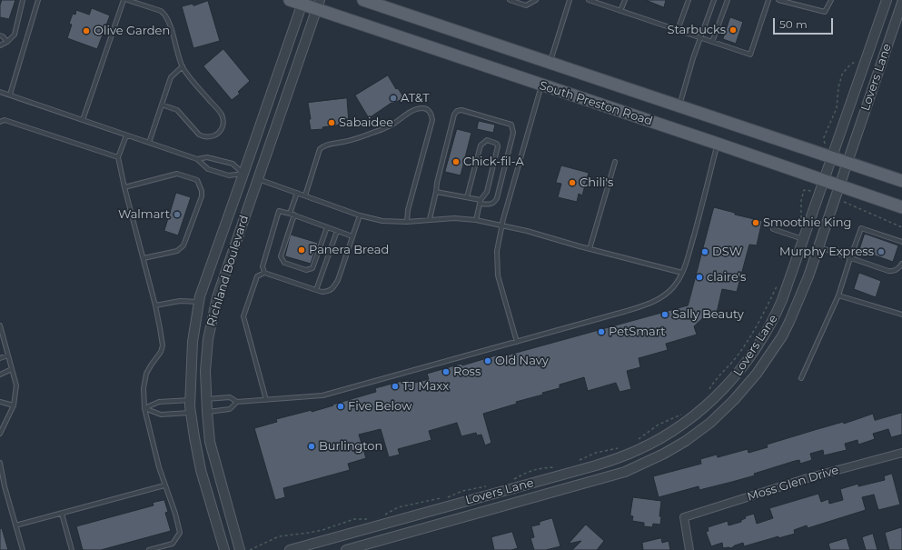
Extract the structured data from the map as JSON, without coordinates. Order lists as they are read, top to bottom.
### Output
{
  "streets": {
    "main road": ["South Preston Road"],
    "street": ["Lovers Lane", "Richland Boulevard", "Moss Glen Drive"]
  },
  "crossings": [
    ["Lovers Lane", "South Preston Road"],
    ["South Preston Road", "Richland Boulevard"]
  ],
  "places": [
    "Starbucks",
    "Olive Garden",
    "AT&T",
    "Sabaidee",
    "Chick-fil-A",
    "Chili's",
    "Walmart",
    "Smoothie King",
    "Panera Bread",
    "DSW",
    "Murphy Express",
    "claire's",
    "Sally Beauty",
    "PetSmart",
    "Old Navy",
    "Ross",
    "TJ Maxx",
    "Five Below",
    "Burlington"
  ],
  "scale_bar": "50 m"
}
